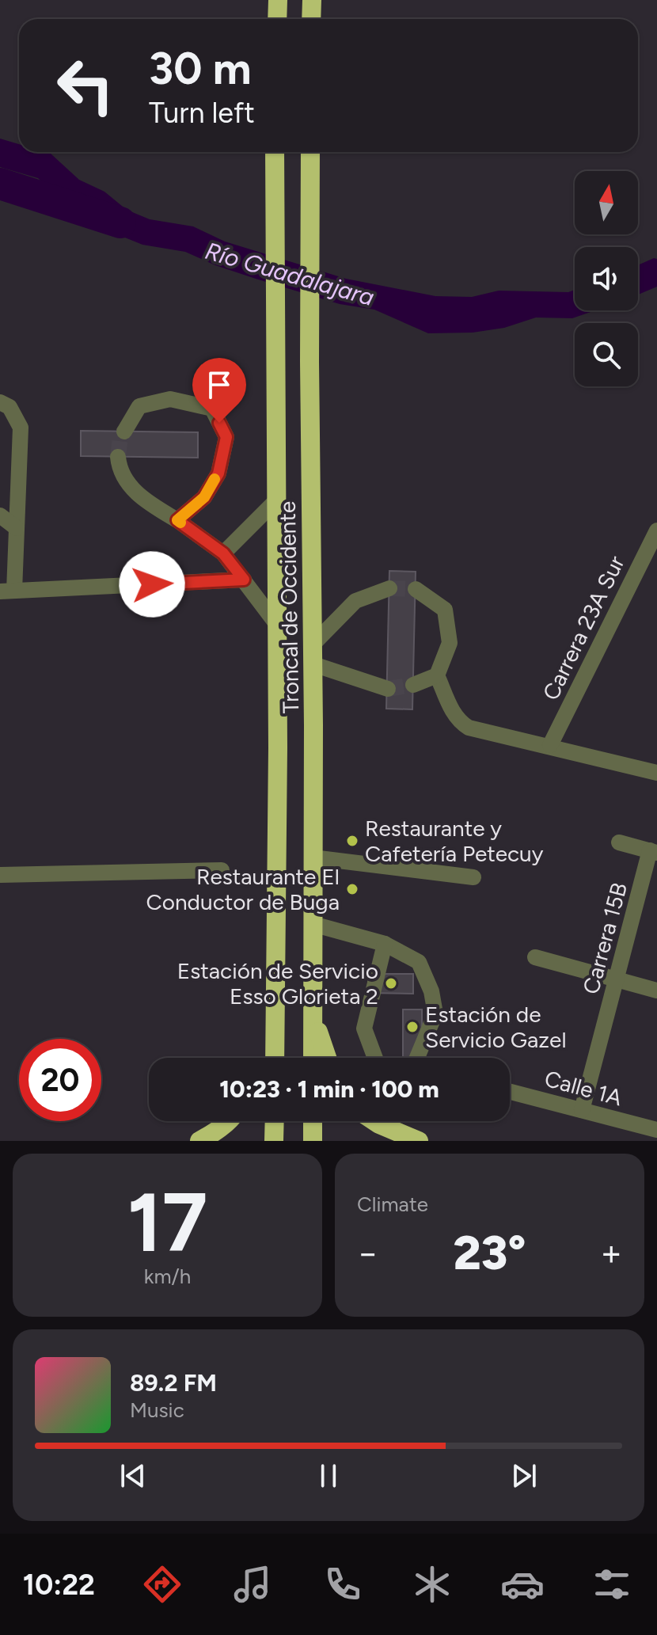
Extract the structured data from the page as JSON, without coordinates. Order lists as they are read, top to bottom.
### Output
{
  "streets": {
    "highway": ["Troncal de Occidente"],
    "street": ["Carrera 23A Sur", "Carrera 15B", "Calle 1A"]
  },
  "crossings": [
    ["Carrera 15B", "Calle 1A"]
  ],
  "water": ["Río Guadalajara"],
  "places": [
    "Restaurante y Cafetería Petecuy",
    "Restaurante El Conductor de Buga",
    "Estación de Servicio Esso Glorieta 2",
    "Estación de Servicio Gazel"
  ],
  "north": "top",
  "page": {
    "turn": ["30 m", "Turn left"],
    "limit": "20",
    "trip": "10:23 · 1 min · 100 m",
    "tile": [
      ["17", "km/h"],
      "Climate"
    ],
    "heat": ["−", "23°", "+"],
    "song": ["89.2 FM", "Music"],
    "tabs": "10:22"
  }
}
